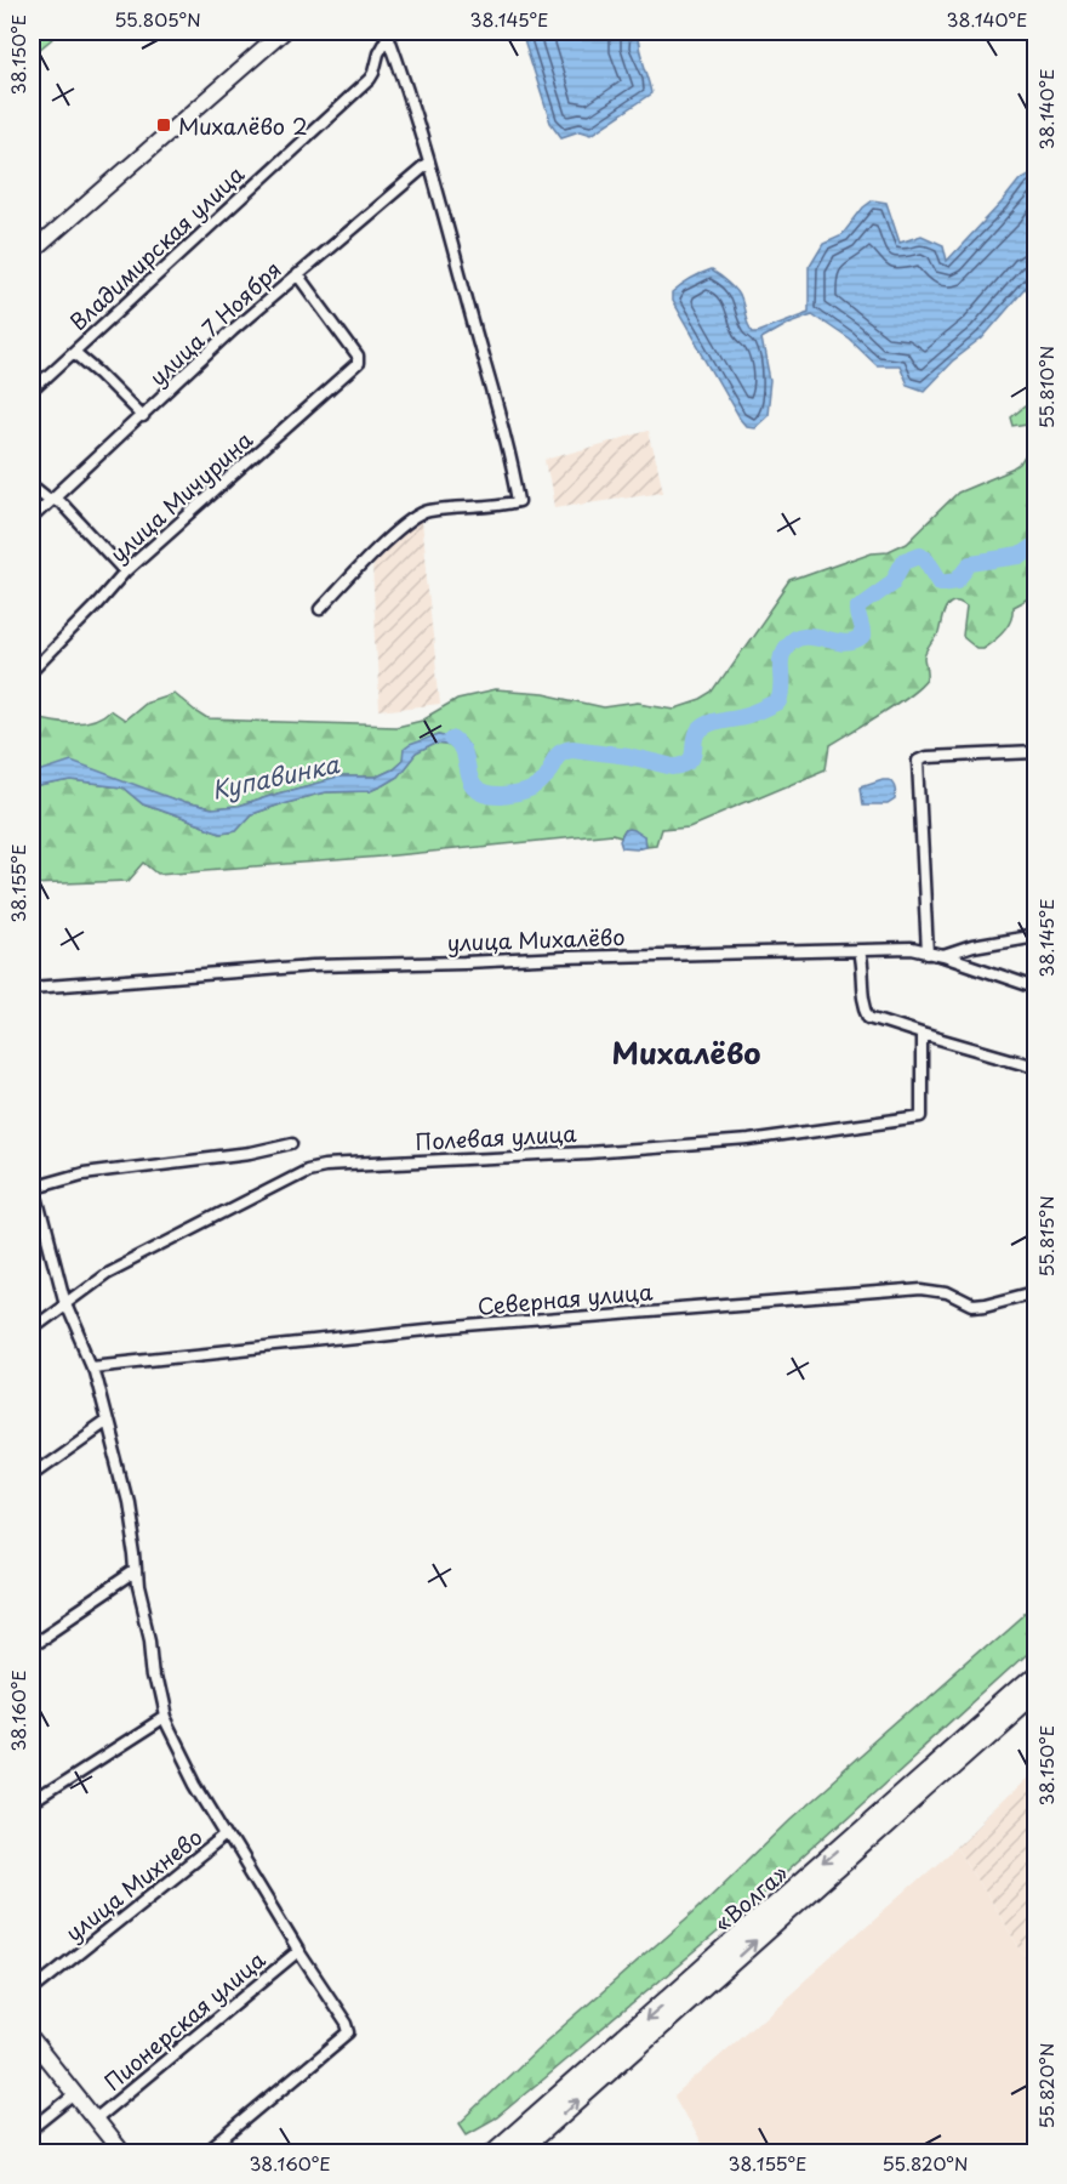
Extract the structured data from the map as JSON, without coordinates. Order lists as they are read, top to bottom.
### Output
{
  "streets": {
    "highway": ["«Волга»"],
    "street": [
      "Владимирская улица",
      "улица 7 Ноября",
      "улица Мичурина",
      "улица Михалёво",
      "Полевая улица",
      "Северная улица",
      "улица Михнево",
      "Пионерская улица"
    ]
  },
  "crossings": [
    ["улица 7 Ноября", "улица Мичурина"]
  ],
  "districts": ["Михалёво"],
  "water": ["Купавинка"],
  "places": {
    "transit": ["Михалёво 2"]
  },
  "coordinates": [
    "55.805°N",
    "38.145°E",
    "38.140°E",
    "38.150°E",
    "55.810°N",
    "38.155°E",
    "55.815°N",
    "38.160°E",
    "55.820°N"
  ]
}
